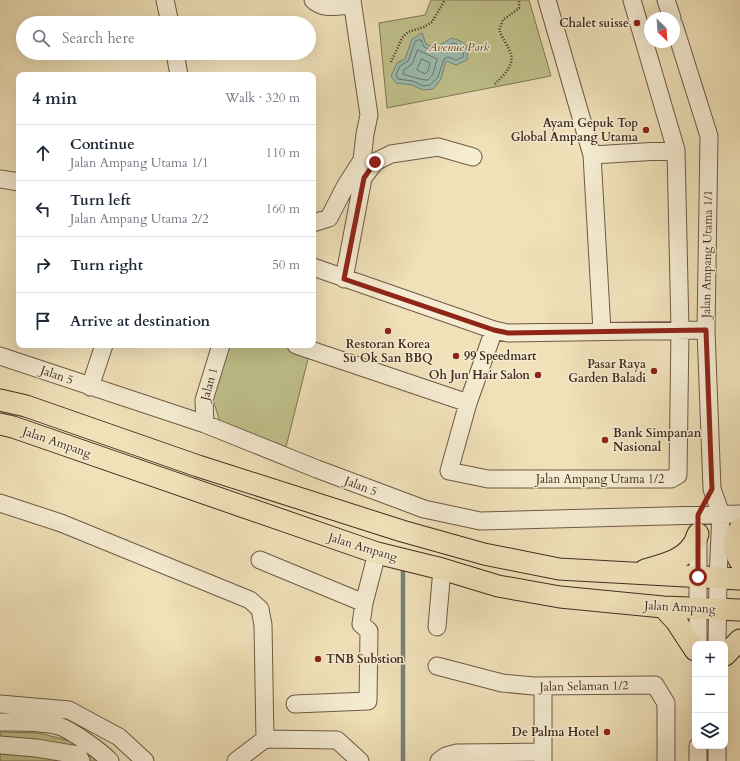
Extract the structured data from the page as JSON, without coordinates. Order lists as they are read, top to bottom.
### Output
{
  "streets": {
    "main road": ["Jalan Ampang"],
    "street": [
      "Jalan Ampang Utama 1/1",
      "Jalan 5",
      "Jalan 1",
      "Jalan Ampang Utama 1/2",
      "Jalan Selaman 1/2"
    ]
  },
  "crossings": [
    ["Jalan Ampang Utama 1/1", "Jalan 5"],
    ["Jalan Ampang Utama 1/1", "Jalan Ampang"],
    ["Jalan 5", "Jalan 1"]
  ],
  "parks": ["Avenue Park"],
  "places": [
    "Chalet suisse",
    "Ayam Gepuk Top Global Ampang Utama",
    "Restoran Korea Su Ok San BBQ",
    "99 Speedmart",
    "Pasar Raya Garden Baladi",
    "Oh Jun Hair Salon",
    "Bank Simpanan Nasional",
    "TNB Substion",
    "De Palma Hotel"
  ],
  "north": "bottom right",
  "page": {
    "search": "Search here",
    "heading": ["4 min", "Walk · 320 m"],
    "list": [
      ["Continue", "Jalan Ampang Utama 1/1", "110 m"],
      ["Turn left", "Jalan Ampang Utama 2/2", "160 m"],
      ["Turn right", "50 m"],
      "Arrive at destination"
    ],
    "map_buttons": ["+", "−"]
  }
}
